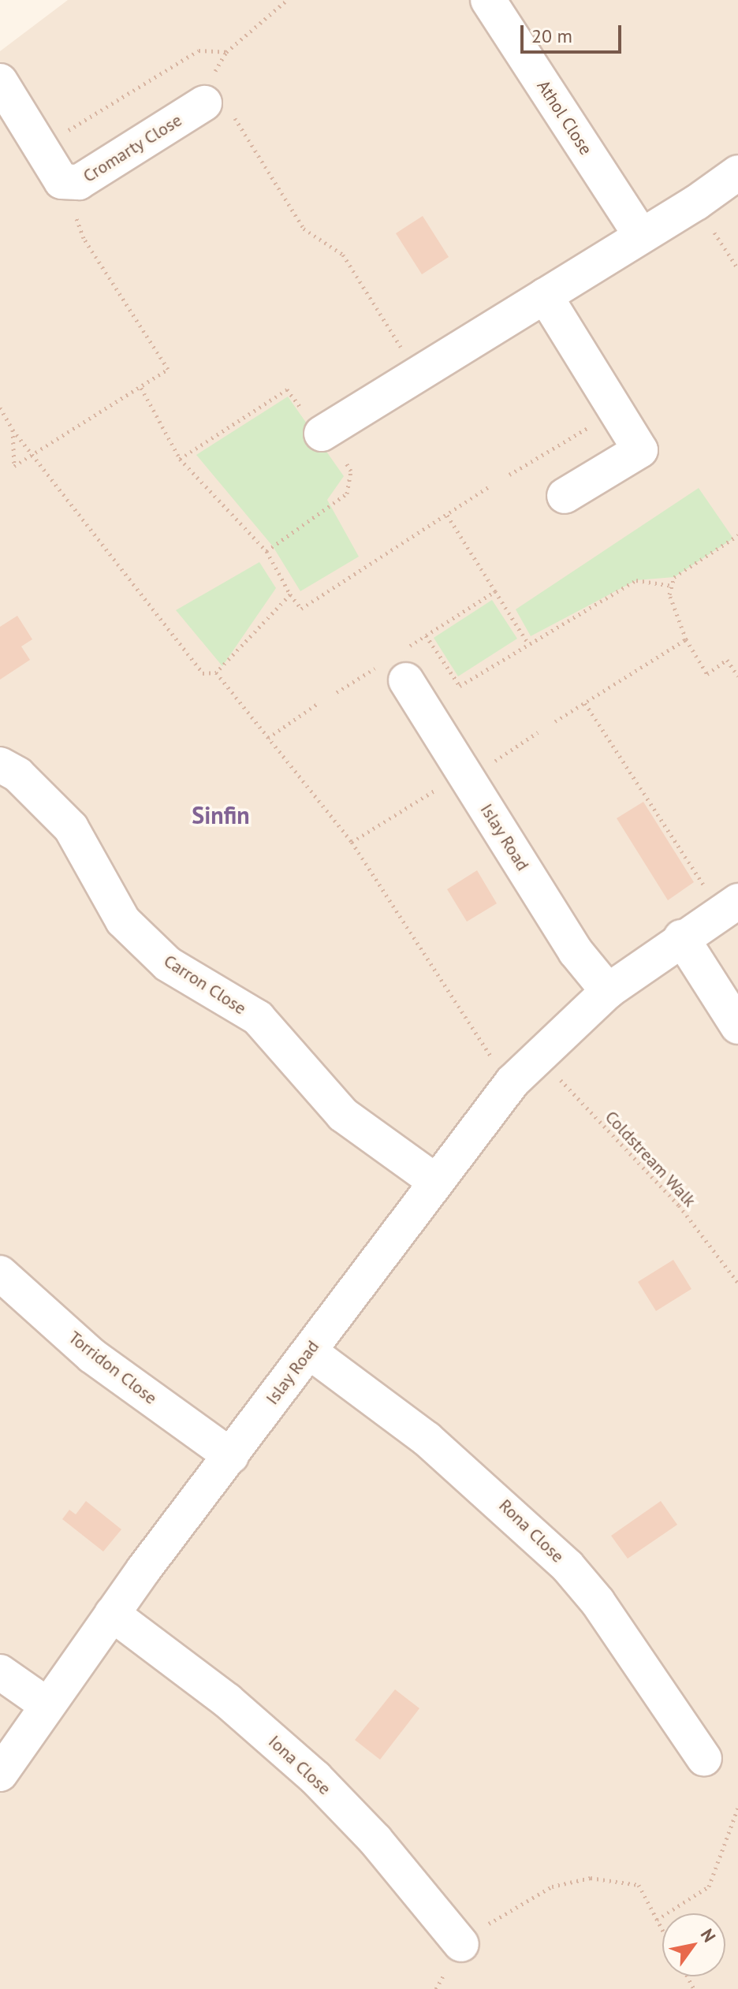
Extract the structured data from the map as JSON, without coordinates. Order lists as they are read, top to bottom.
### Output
{
  "streets": {
    "street": [
      "Athol Close",
      "Cromarty Close",
      "Islay Road",
      "Carron Close",
      "Torridon Close",
      "Rona Close",
      "Iona Close"
    ],
    "path": ["Coldstream Walk"]
  },
  "crossings": [
    ["Islay Road", "Carron Close"],
    ["Islay Road", "Coldstream Walk"],
    ["Islay Road", "Torridon Close"],
    ["Islay Road", "Rona Close"],
    ["Islay Road", "Iona Close"]
  ],
  "districts": ["Sinfin"],
  "scale_bar": "20 m",
  "north": "top right"
}
